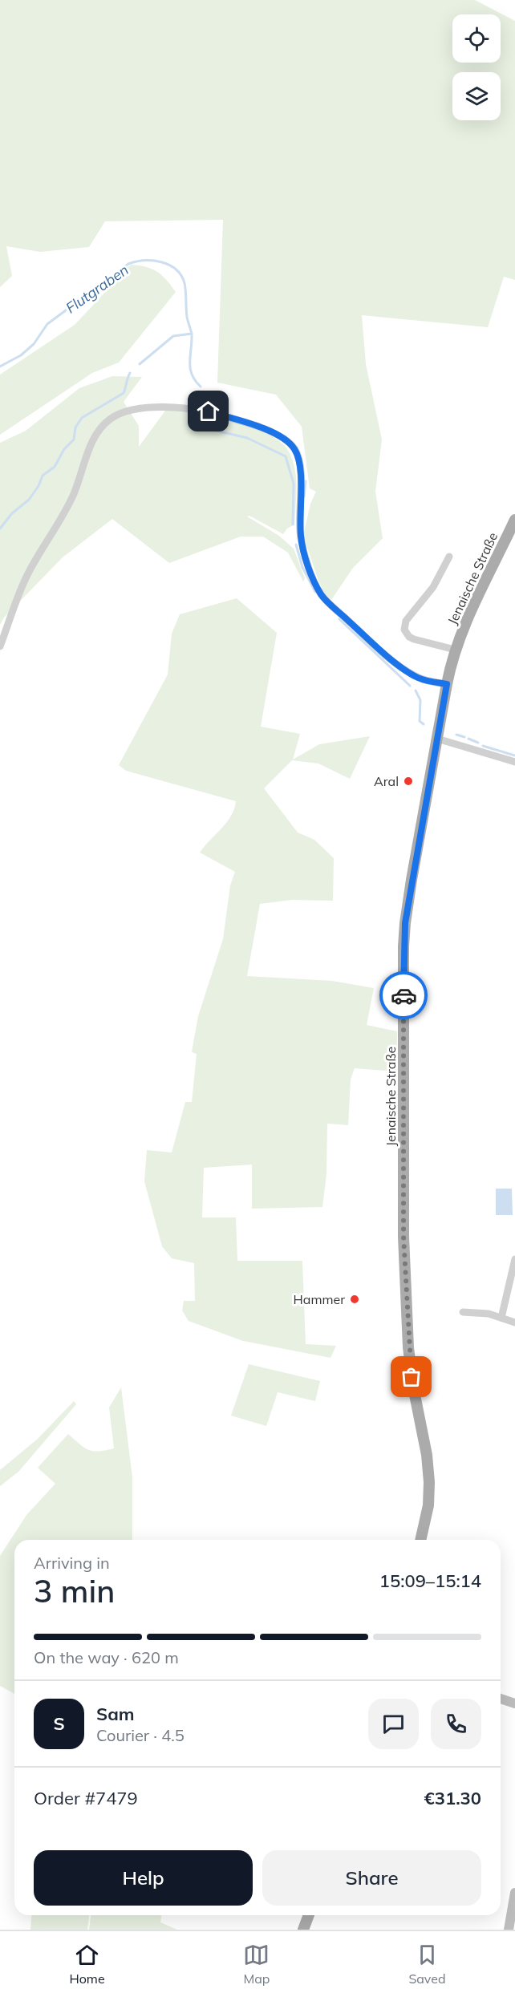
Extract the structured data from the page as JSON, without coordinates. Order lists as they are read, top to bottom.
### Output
{
  "streets": {
    "main road": ["Jenaische Straße"]
  },
  "water": ["Flutgraben"],
  "places": ["Aral", "Hammer"],
  "page": {
    "heading": ["3 min", "Arriving in", "15:09–15:14"],
    "panel": [
      "Sam",
      "Courier · 4.5",
      "Order #7479",
      "€31.30"
    ],
    "bar": "On the way · 620 m",
    "round": "S",
    "buttons": ["Help", "Share"],
    "tabs": ["Home", "Map", "Saved"]
  }
}
